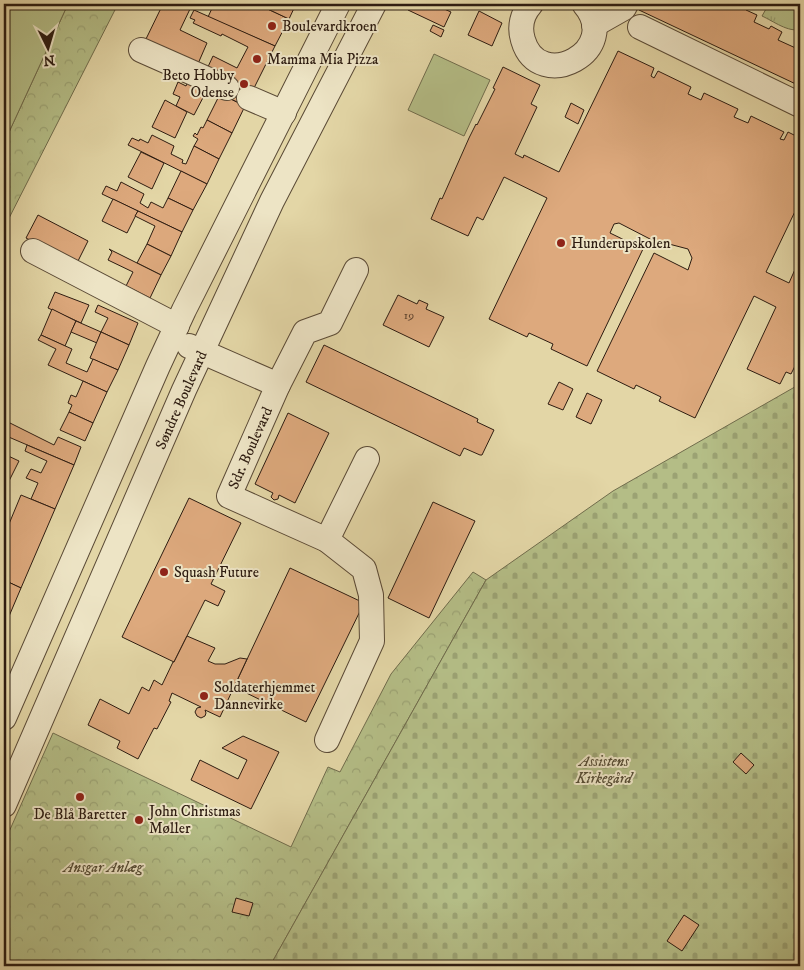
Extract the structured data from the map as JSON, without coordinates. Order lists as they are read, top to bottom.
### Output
{
  "streets": {
    "street": ["Søndre Boulevard", "Sdr. Boulevard"]
  },
  "parks": ["Assistens Kirkegård", "Ansgar Anlæg"],
  "places": [
    "Boulevardkroen",
    "Mamma Mia Pizza",
    "Beto Hobby Odense",
    "Hunderupskolen",
    "Squash Future",
    "Soldaterhjemmet Dannevirke",
    "De Blå Baretter",
    "John Christmas Møller"
  ],
  "house_numbers": ["19"],
  "north": "bottom"
}
